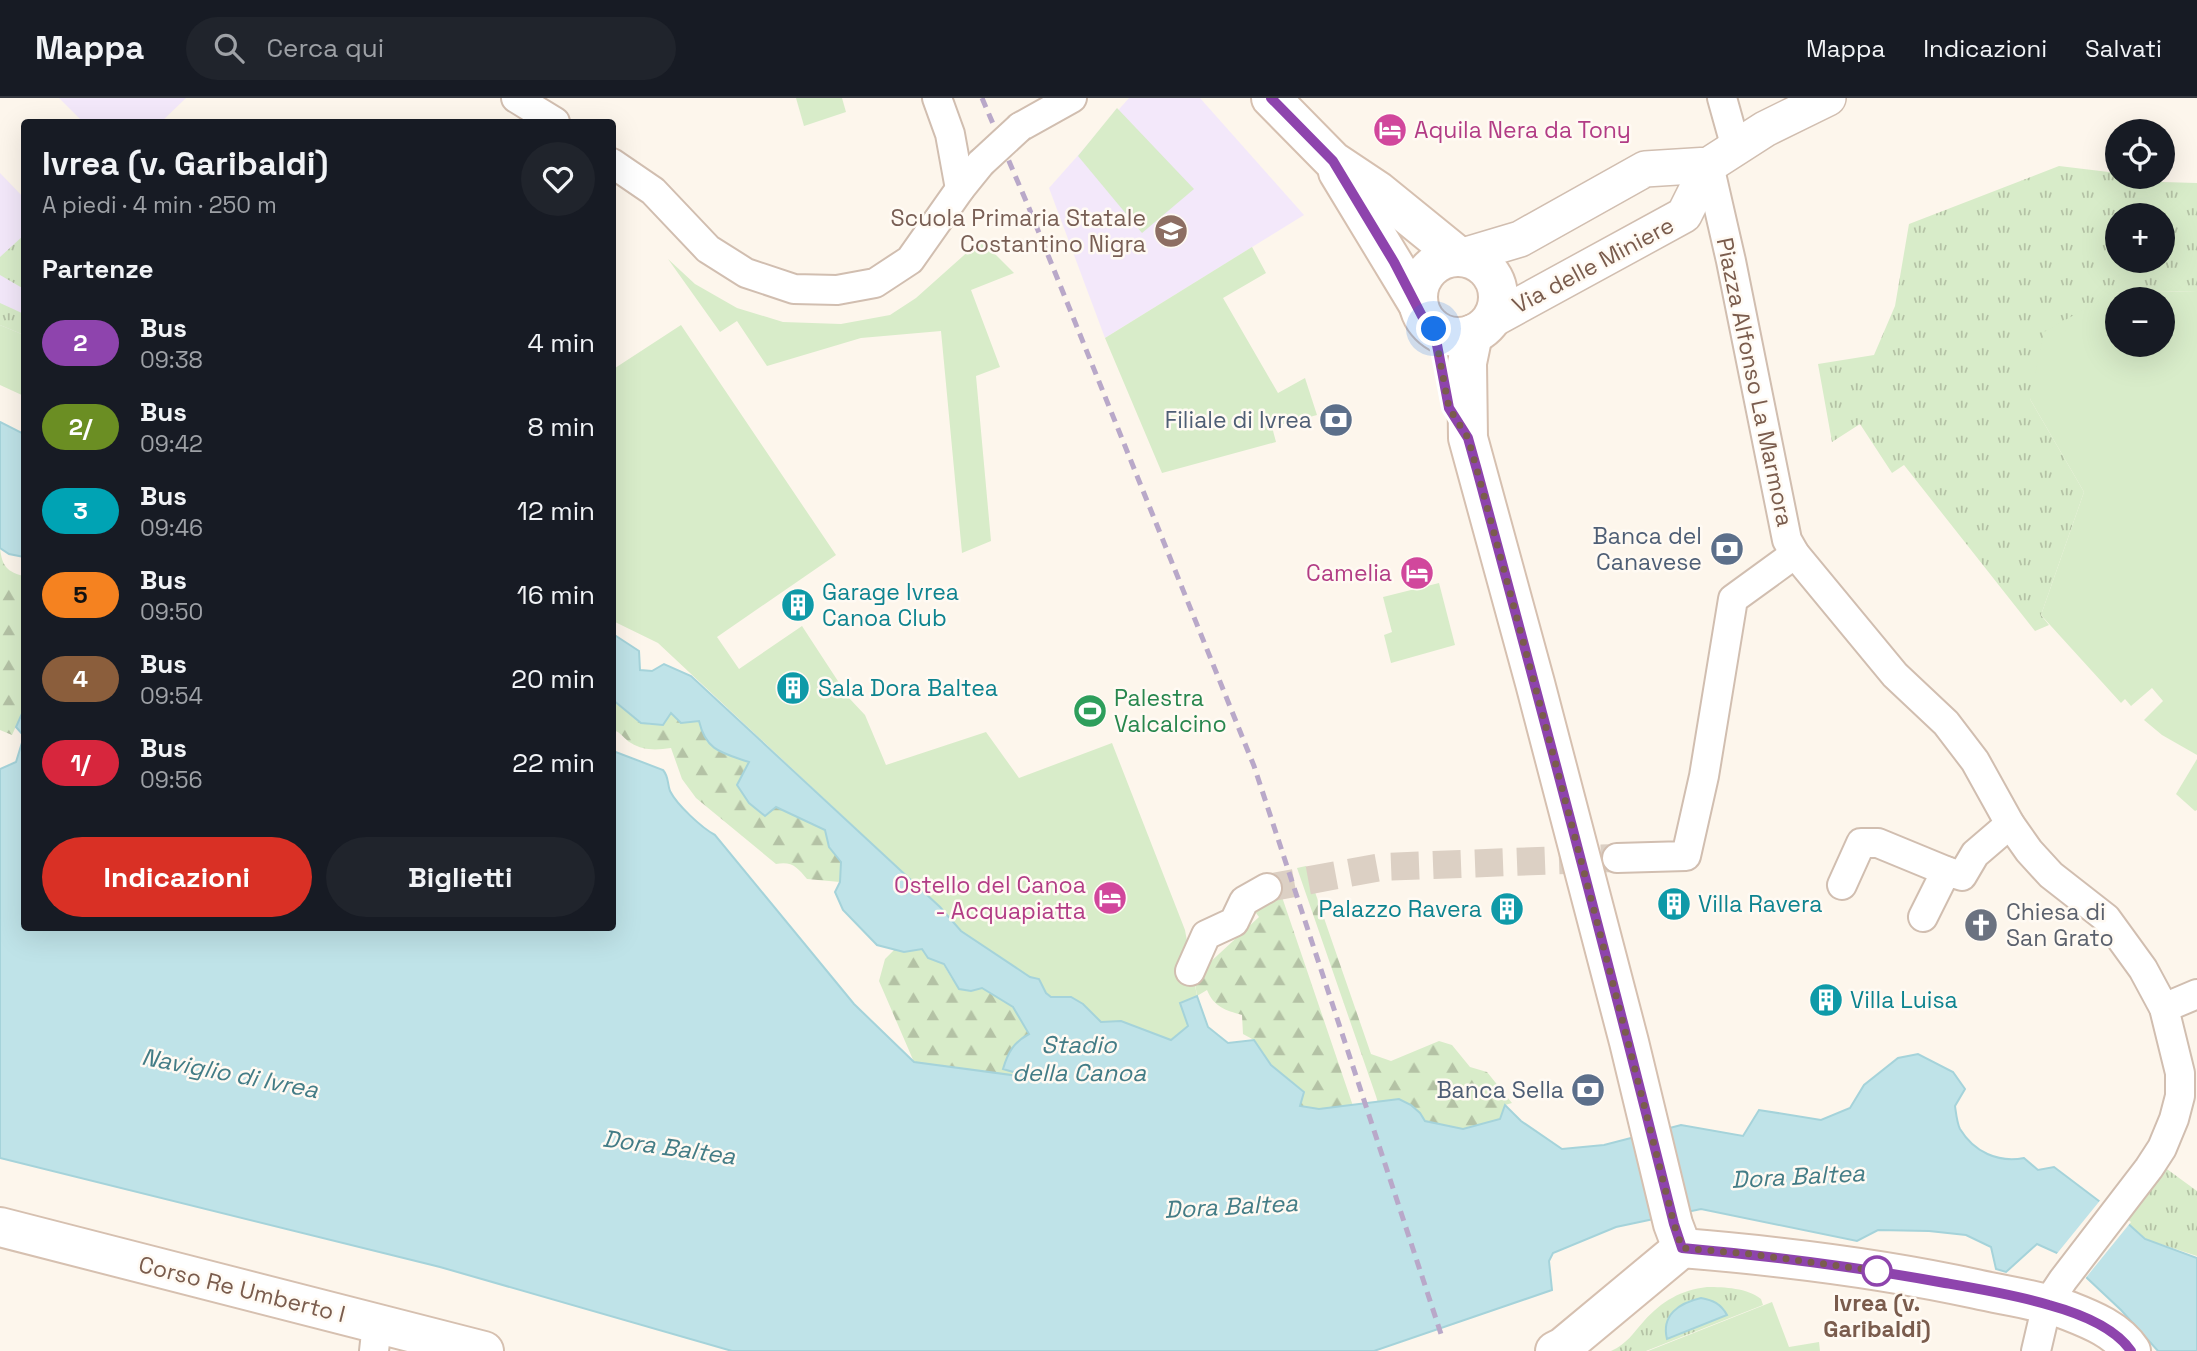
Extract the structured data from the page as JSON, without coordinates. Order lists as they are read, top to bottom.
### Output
{
  "streets": {
    "main road": ["Corso Re Umberto I"],
    "street": ["Via delle Miniere", "Piazza Alfonso La Marmora"]
  },
  "crossings": [
    ["Via delle Miniere", "Piazza Alfonso La Marmora"]
  ],
  "water": ["Stadio della Canoa", "Naviglio di Ivrea", "Dora Baltea"],
  "places": {
    "hotel": ["Aquila Nera da Tony", "Camelia", "Ostello del Canoa - Acquapiatta"],
    "school or university": ["Scuola Primaria Statale Costantino Nigra"],
    "bank": ["Filiale di Ivrea", "Banca del Canavese", "Banca Sella"],
    "building": [
      "Garage Ivrea Canoa Club",
      "Sala Dora Baltea",
      "Villa Ravera",
      "Palazzo Ravera",
      "Villa Luisa"
    ],
    "sports": ["Palestra Valcalcino"],
    "church": ["Chiesa di San Grato"],
    "other": ["Ivrea (v. Garibaldi)"]
  },
  "lines": ["bus line 2"],
  "page": {
    "header": "Mappa",
    "search": "Cerca qui",
    "nav": ["Mappa", "Indicazioni", "Salvati"],
    "map_buttons": ["+", "−"],
    "heading": [
      ["Ivrea (v. Garibaldi)", "A piedi · 4 min · 250 m"],
      "Partenze"
    ],
    "list": [
      {
        "mark": "2",
        "name": "Bus",
        "note": "09:38",
        "value": "4 min"
      },
      {
        "mark": "2/",
        "name": "Bus",
        "note": "09:42",
        "value": "8 min"
      },
      {
        "mark": "3",
        "name": "Bus",
        "note": "09:46",
        "value": "12 min"
      },
      {
        "mark": "5",
        "name": "Bus",
        "note": "09:50",
        "value": "16 min"
      },
      {
        "mark": "4",
        "name": "Bus",
        "note": "09:54",
        "value": "20 min"
      },
      {
        "mark": "1/",
        "name": "Bus",
        "note": "09:56",
        "value": "22 min"
      }
    ],
    "buttons": ["Indicazioni", "Biglietti"]
  }
}
